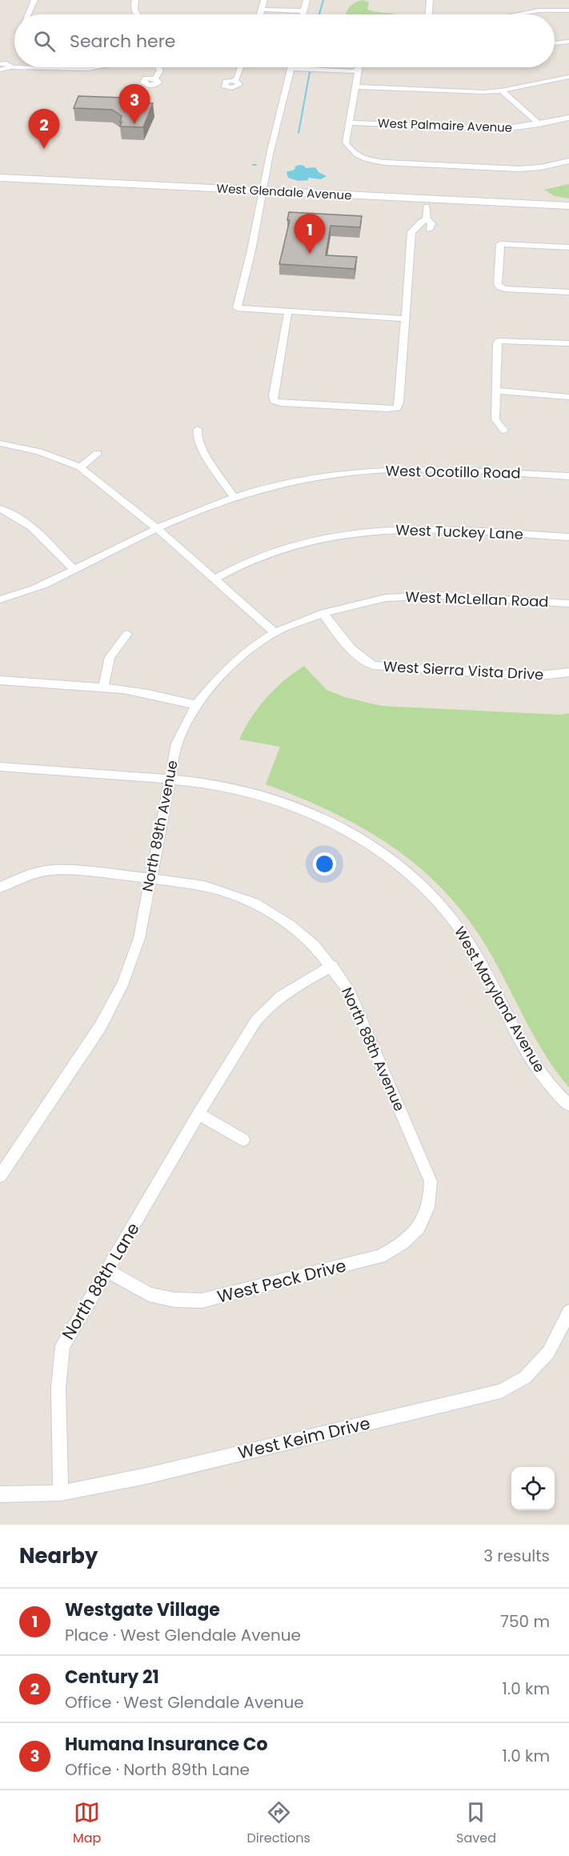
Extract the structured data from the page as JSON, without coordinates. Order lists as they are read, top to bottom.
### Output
{
  "streets": {
    "main road": ["West Glendale Avenue"],
    "street": [
      "West Palmaire Avenue",
      "West Ocotillo Road",
      "West Tuckey Lane",
      "West McLellan Road",
      "West Sierra Vista Drive",
      "North 89th Avenue",
      "West Maryland Avenue",
      "North 88th Avenue",
      "North 88th Lane",
      "West Peck Drive",
      "West Keim Drive"
    ]
  },
  "crossings": [
    ["West McLellan Road", "West Sierra Vista Drive"],
    ["West McLellan Road", "North 89th Avenue"],
    ["North 89th Avenue", "West Maryland Avenue"],
    ["North 89th Avenue", "North 88th Avenue"],
    ["North 88th Avenue", "North 88th Lane"],
    ["North 88th Avenue", "West Peck Drive"],
    ["North 88th Lane", "West Peck Drive"],
    ["North 88th Lane", "West Keim Drive"]
  ],
  "page": {
    "search": "Search here",
    "pins": ["3", "2", "1"],
    "heading": ["Nearby", "3 results"],
    "list": [
      {
        "mark": "1",
        "name": "Westgate Village",
        "note": "Place · West Glendale Avenue",
        "value": "750 m"
      },
      {
        "mark": "2",
        "name": "Century 21",
        "note": "Office · West Glendale Avenue",
        "value": "1.0 km"
      },
      {
        "mark": "3",
        "name": "Humana Insurance Co",
        "note": "Office · North 89th Lane",
        "value": "1.0 km"
      }
    ],
    "nav": ["Map", "Directions", "Saved"]
  }
}
